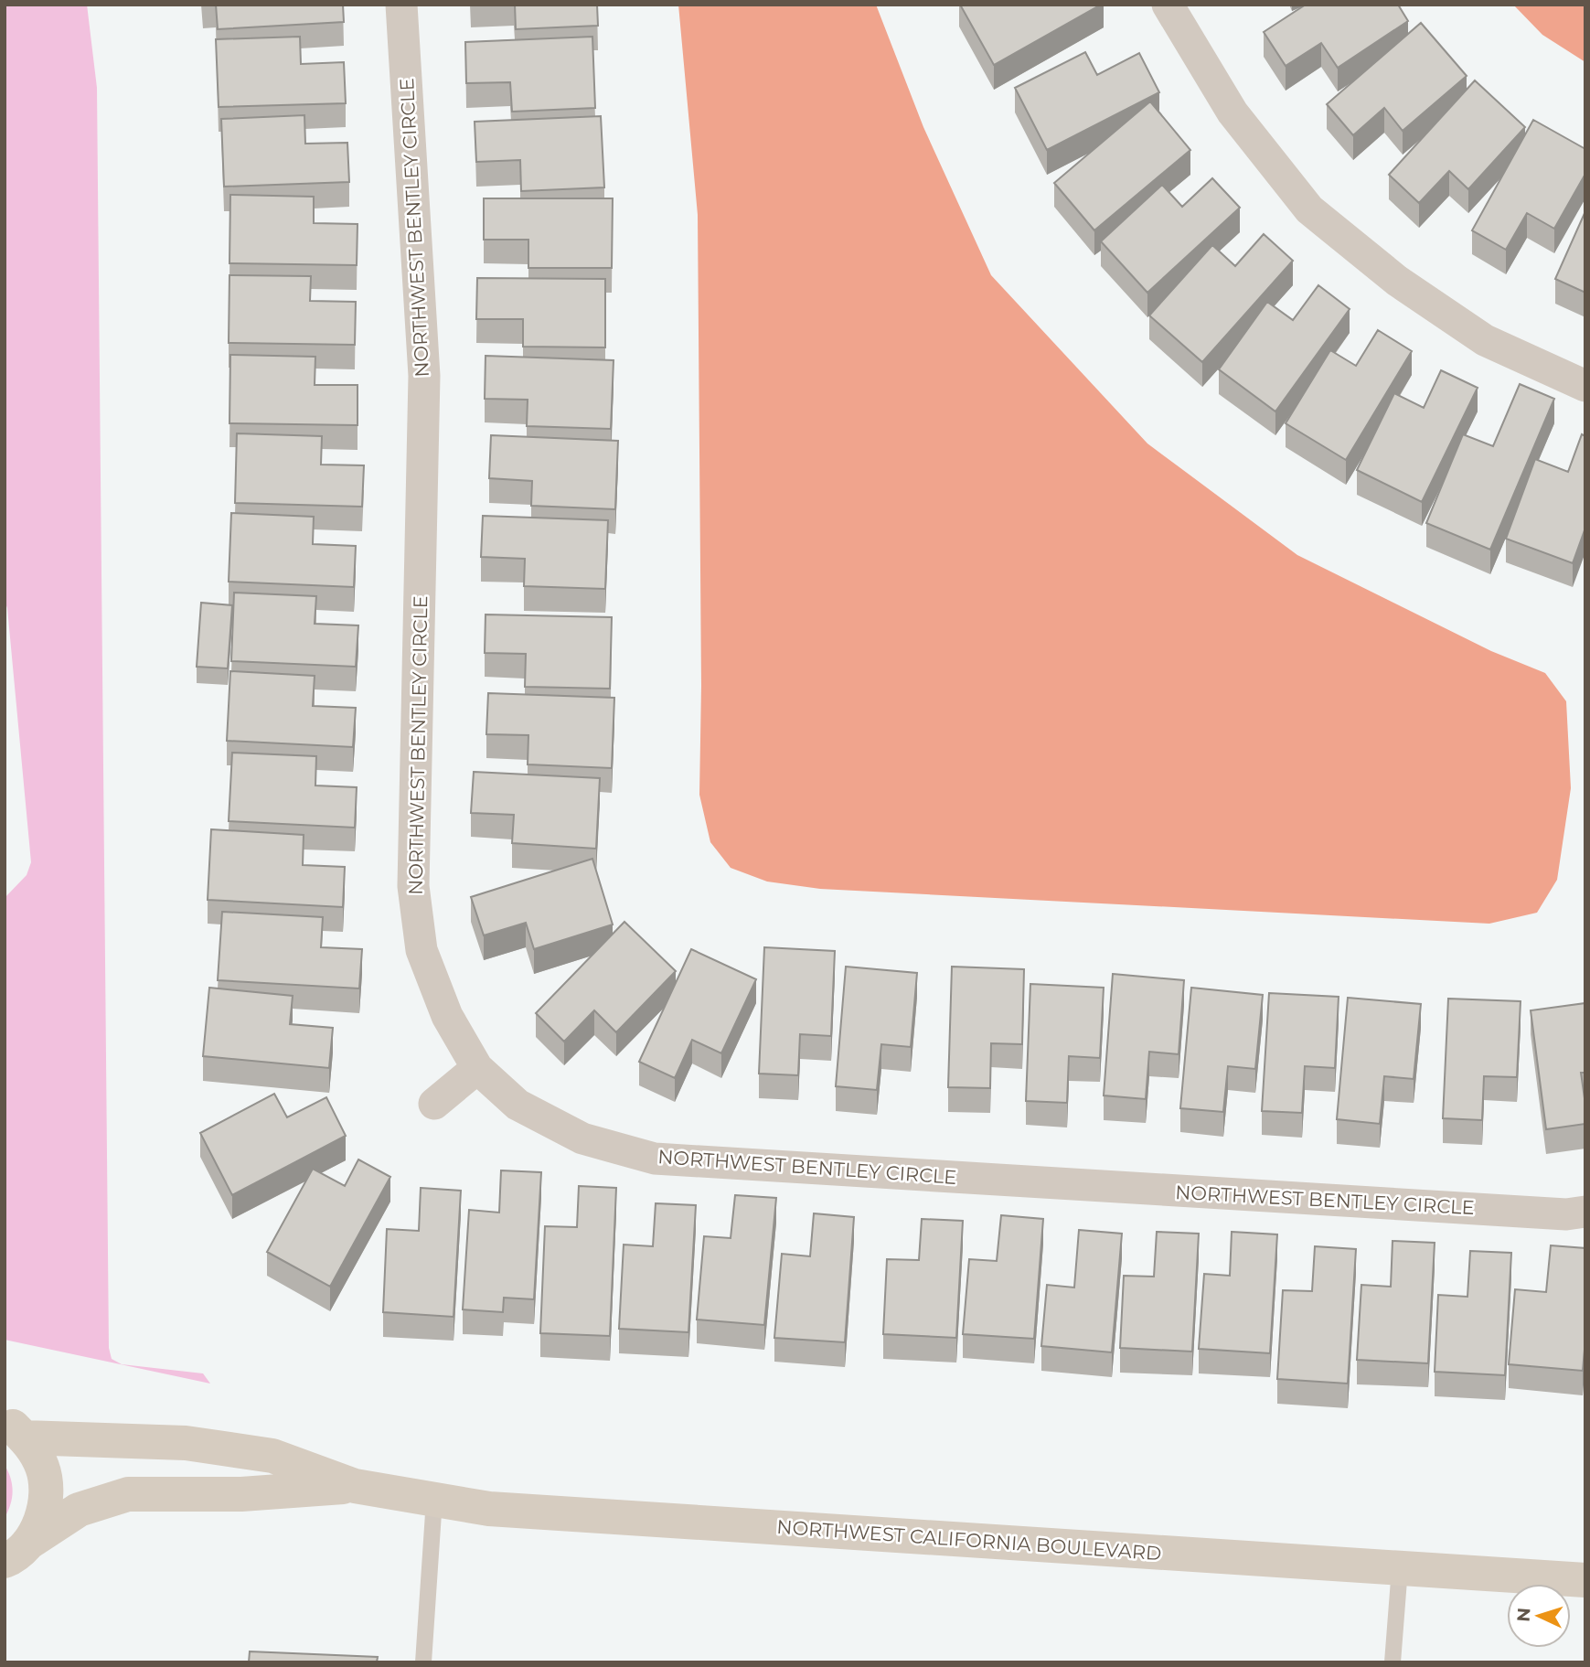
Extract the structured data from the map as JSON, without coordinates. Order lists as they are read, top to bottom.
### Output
{
  "streets": {
    "street": ["NORTHWEST BENTLEY CIRCLE", "NORTHWEST CALIFORNIA BOULEVARD"]
  },
  "north": "left"
}
